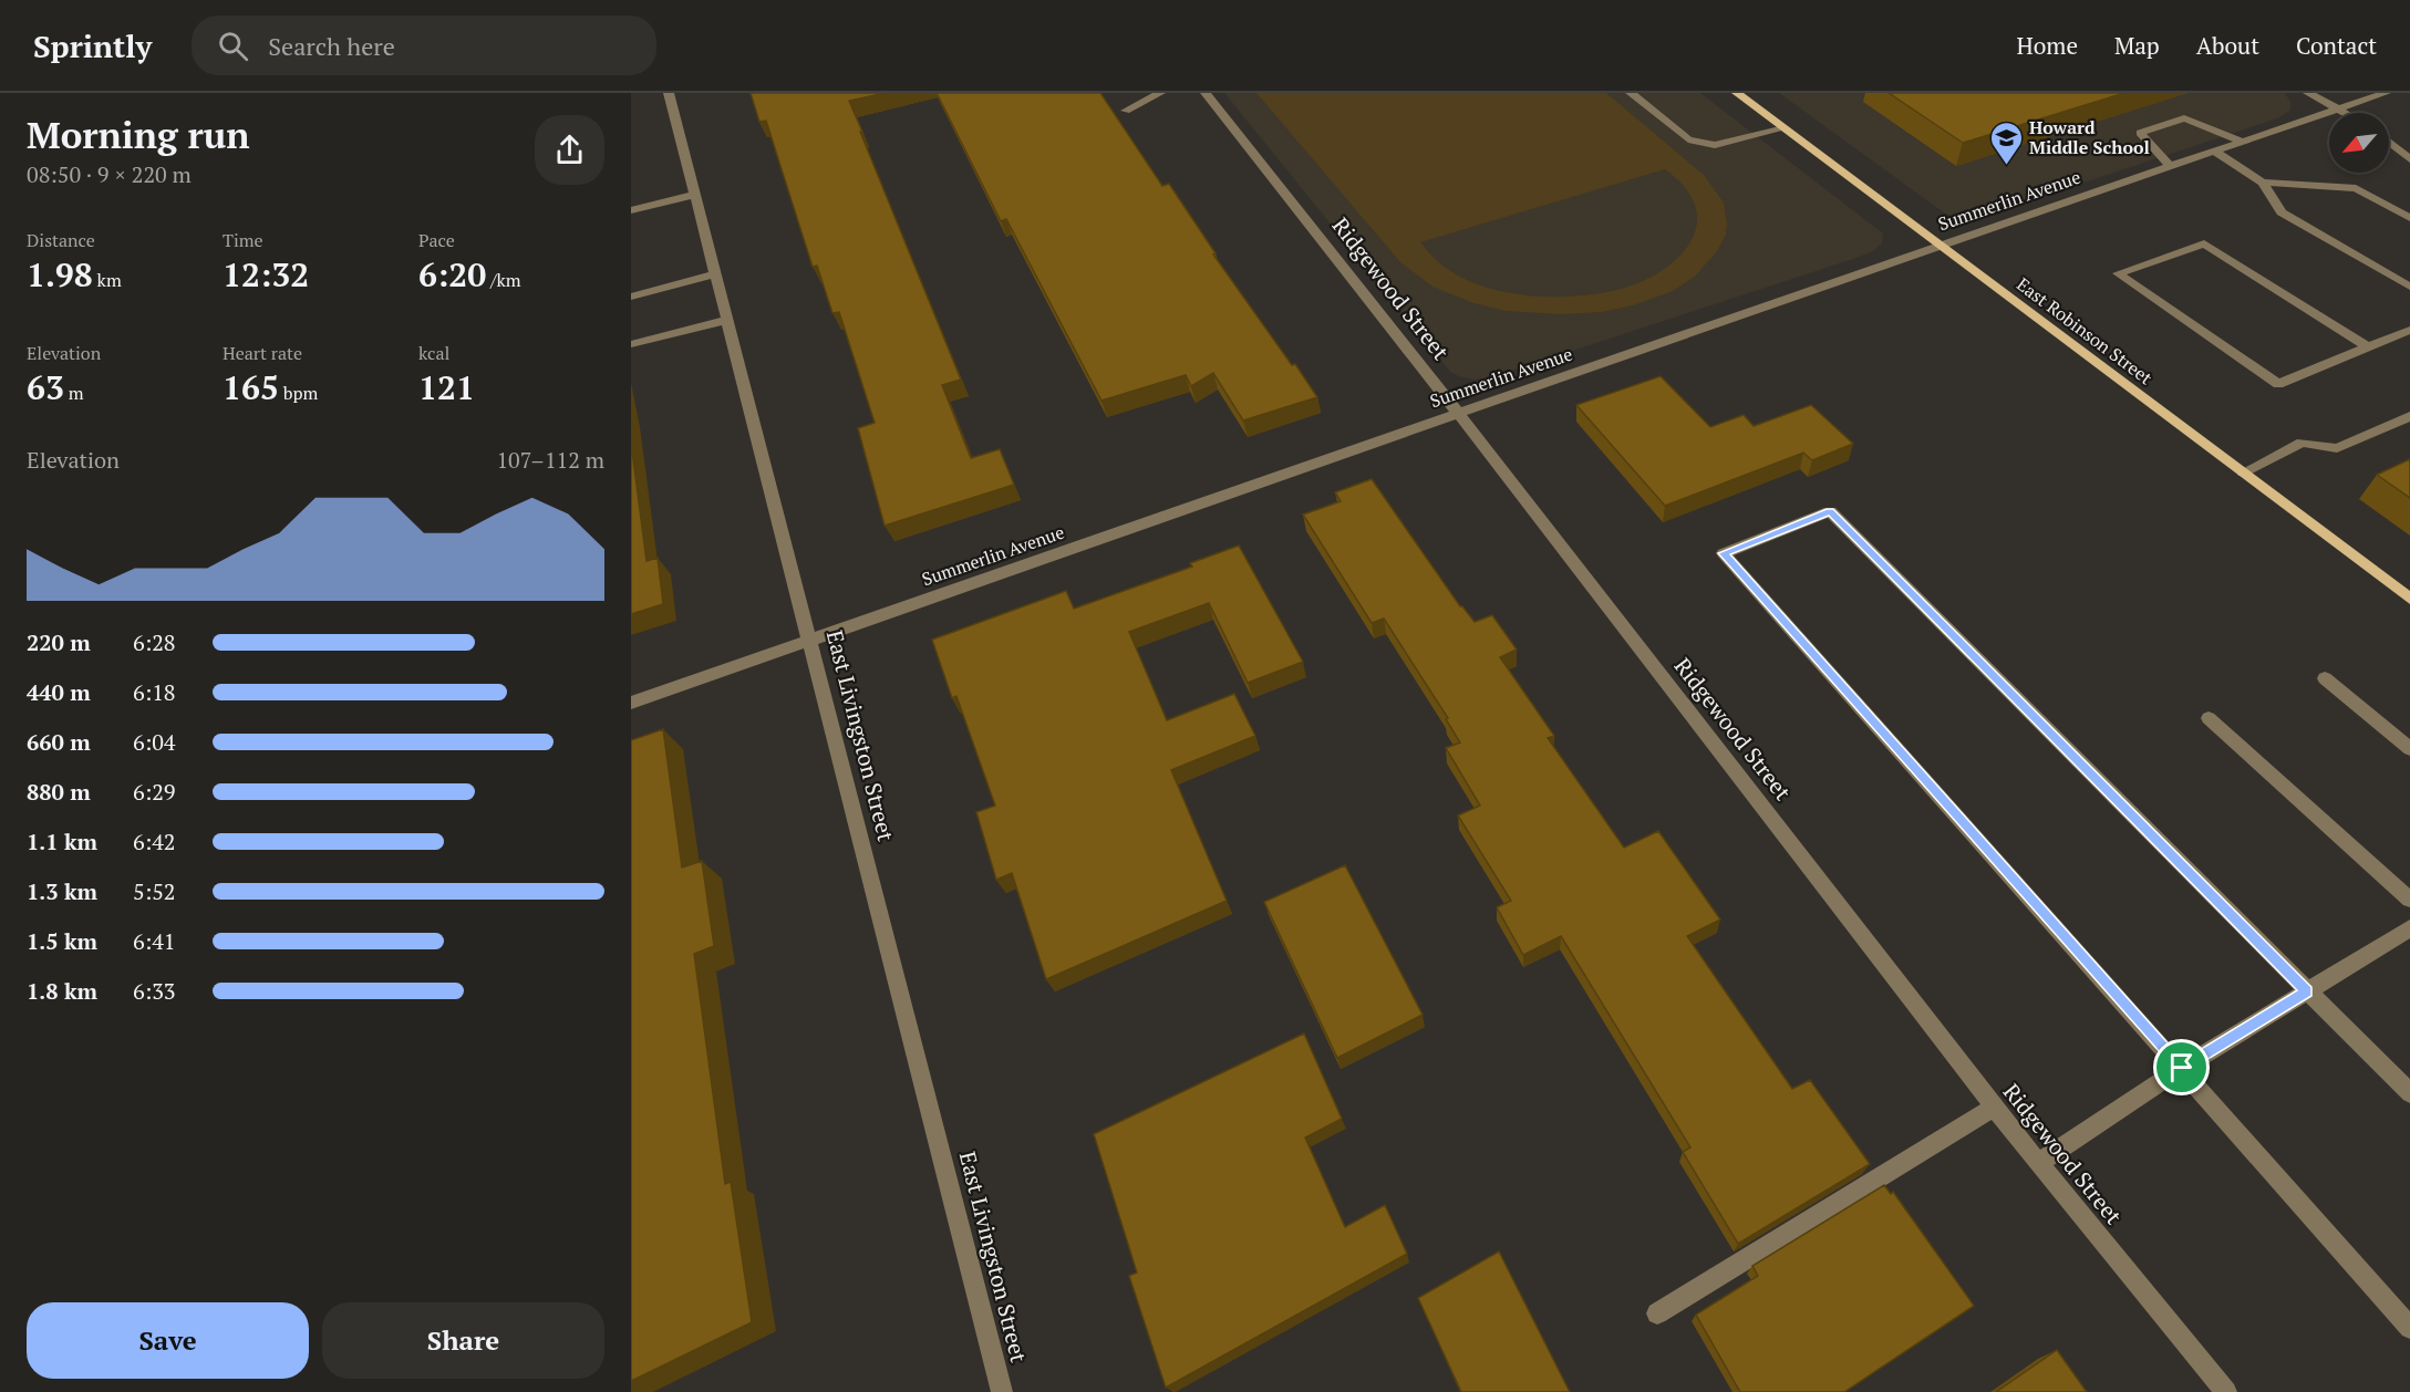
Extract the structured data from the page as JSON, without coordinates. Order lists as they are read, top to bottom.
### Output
{
  "streets": {
    "main road": ["East Robinson Street"],
    "street": ["Summerlin Avenue", "Ridgewood Street", "East Livingston Street"]
  },
  "crossings": [
    ["Summerlin Avenue", "Ridgewood Street"],
    ["Summerlin Avenue", "East Robinson Street"],
    ["Summerlin Avenue", "East Livingston Street"]
  ],
  "places": {
    "school or university": ["Howard Middle School"]
  },
  "north": "bottom left",
  "page": {
    "header": "Sprintly",
    "search": "Search here",
    "nav": [
      "Home",
      "Map",
      "About",
      "Contact"
    ],
    "heading": ["Morning run", "08:50 · 9 × 220 m"],
    "stats": [
      ["Distance", "1.98 km"],
      ["Time", "12:32"],
      ["Pace", "6:20 /km"],
      ["Elevation", "63 m"],
      ["Heart rate", "165 bpm"],
      ["kcal", "121"]
    ],
    "chart": ["Elevation", "107–112 m"],
    "list": [
      {
        "name": "220 m",
        "note": "6:28"
      },
      {
        "name": "440 m",
        "note": "6:18"
      },
      {
        "name": "660 m",
        "note": "6:04"
      },
      {
        "name": "880 m",
        "note": "6:29"
      },
      {
        "name": "1.1 km",
        "note": "6:42"
      },
      {
        "name": "1.3 km",
        "note": "5:52"
      },
      {
        "name": "1.5 km",
        "note": "6:41"
      },
      {
        "name": "1.8 km",
        "note": "6:33"
      }
    ],
    "buttons": ["Save", "Share"]
  }
}
